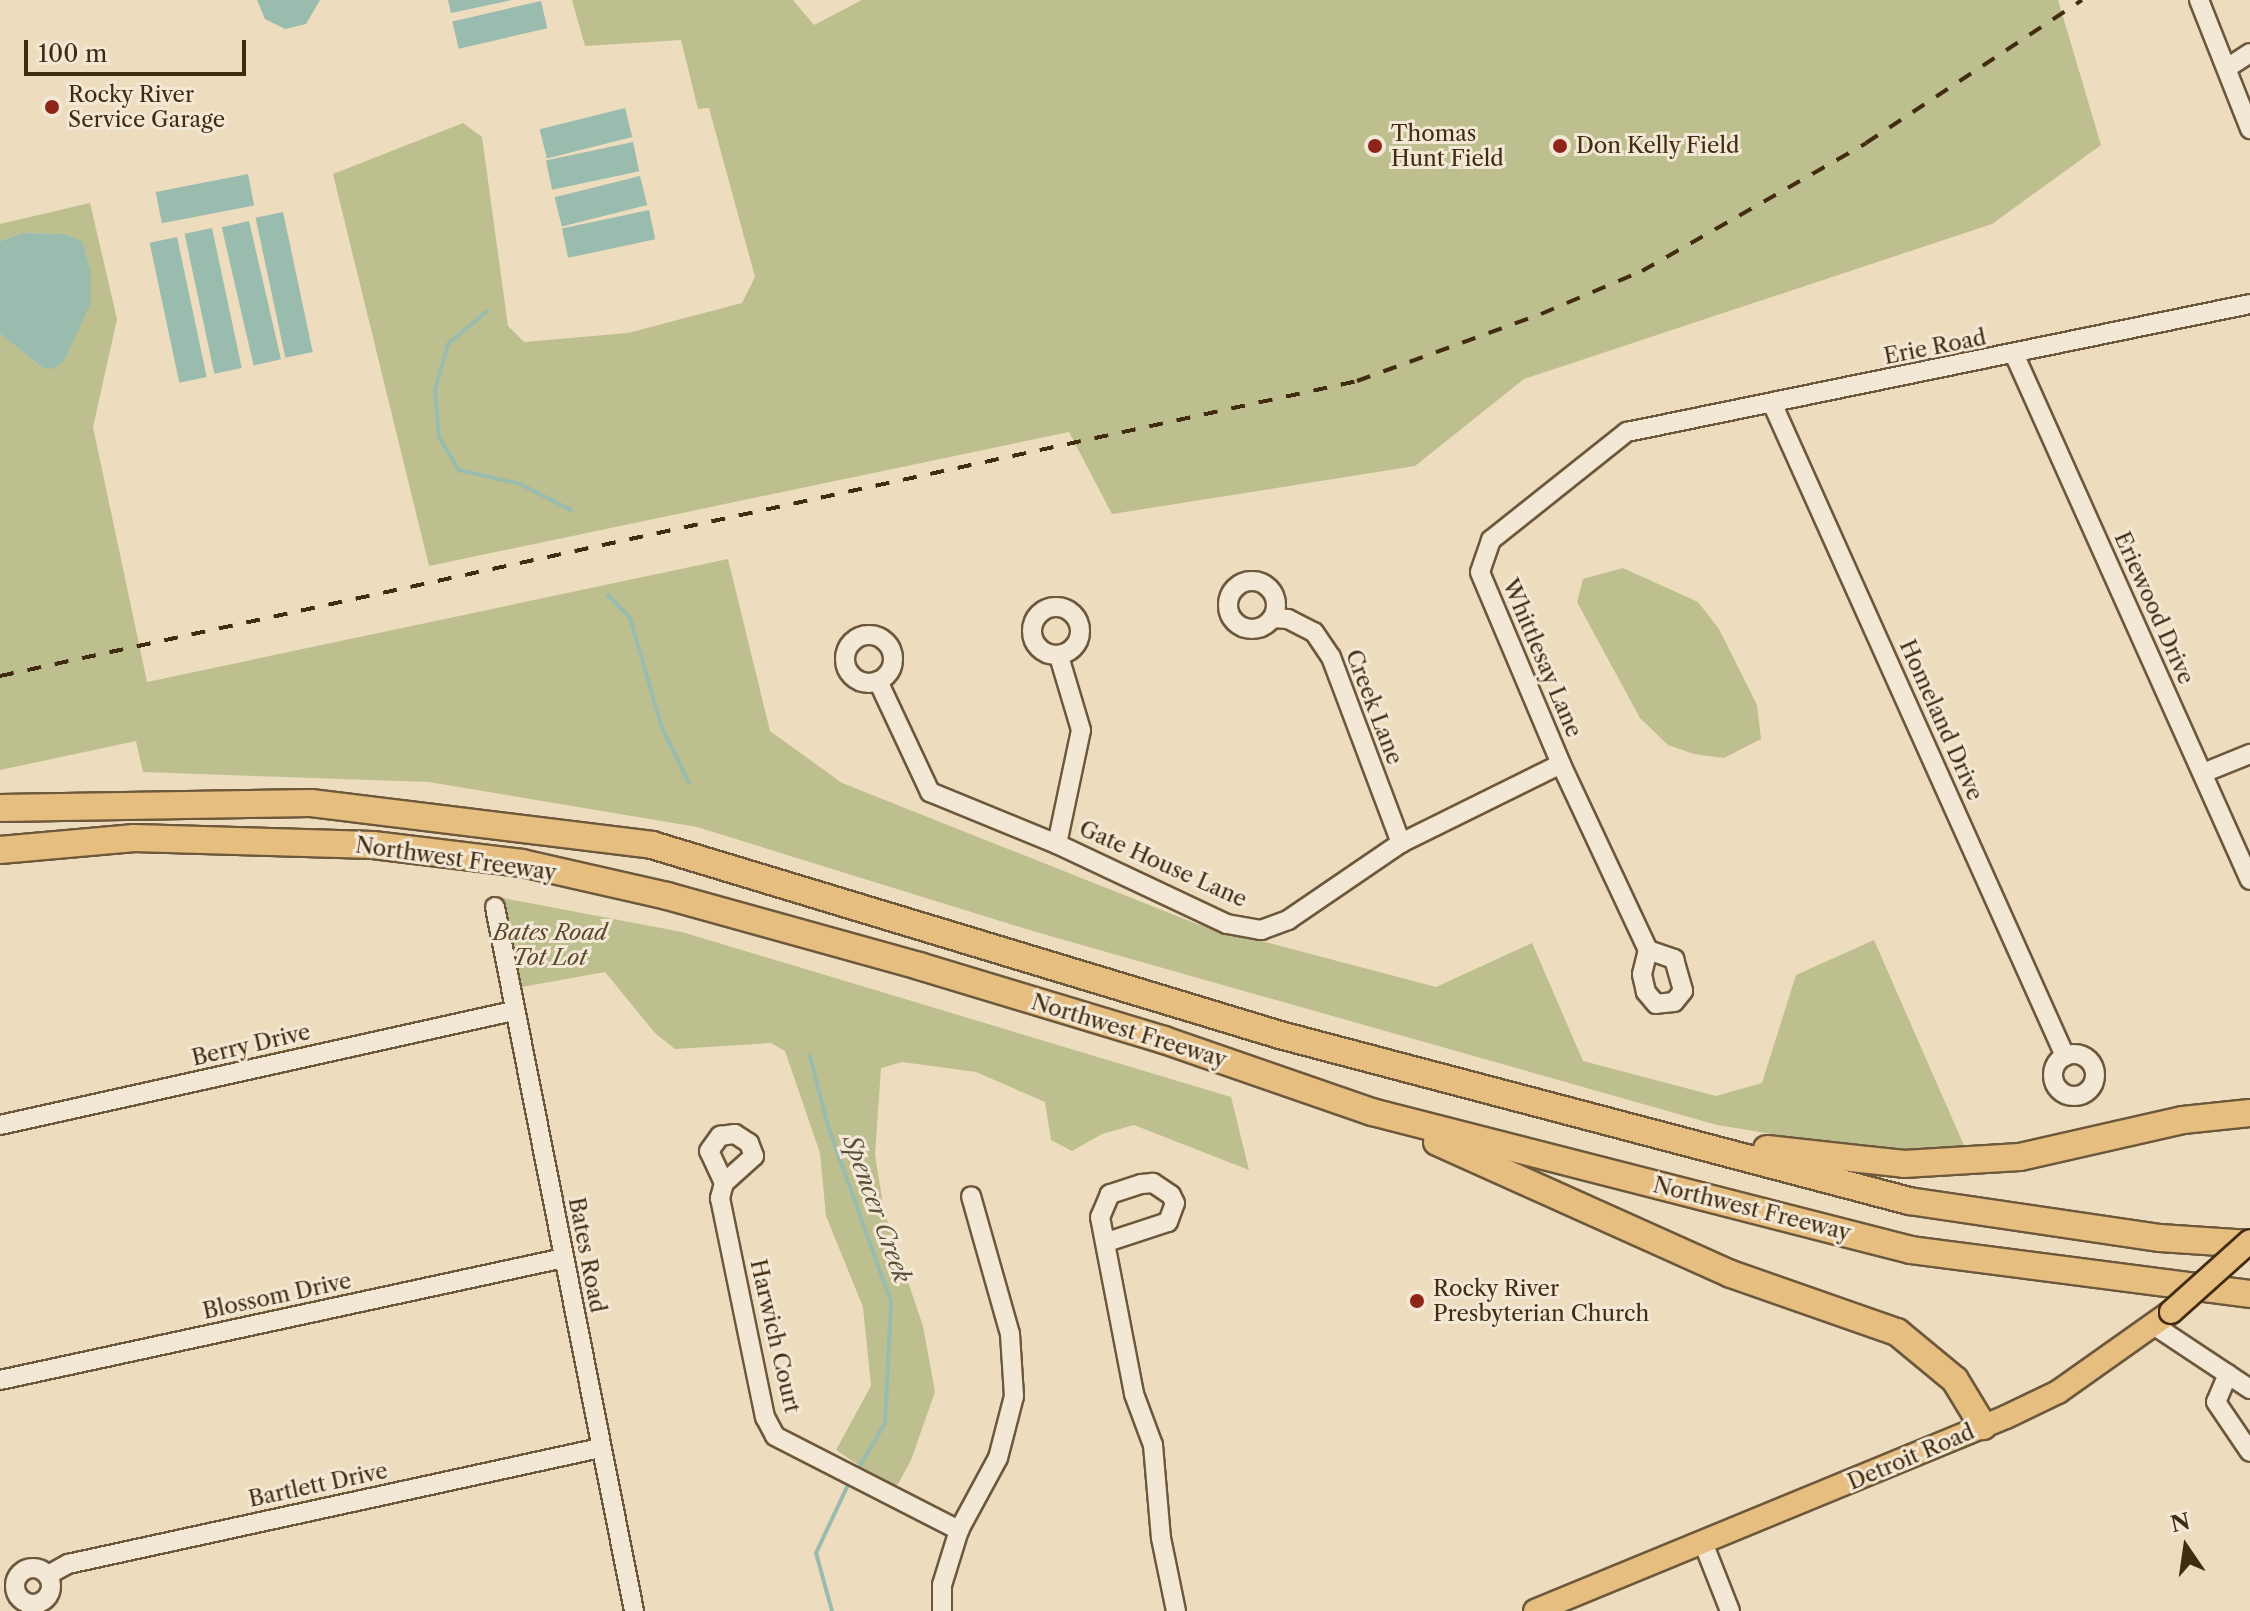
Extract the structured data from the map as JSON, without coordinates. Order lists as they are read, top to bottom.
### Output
{
  "streets": {
    "highway": ["Northwest Freeway"],
    "main road": ["Detroit Road"],
    "street": [
      "Erie Road",
      "Eriewood Drive",
      "Whittlesay Lane",
      "Creek Lane",
      "Homeland Drive",
      "Gate House Lane",
      "Berry Drive",
      "Bates Road",
      "Blossom Drive",
      "Harwich Court",
      "Bartlett Drive"
    ]
  },
  "crossings": [
    ["Erie Road", "Eriewood Drive"],
    ["Erie Road", "Whittlesay Lane"],
    ["Erie Road", "Homeland Drive"],
    ["Whittlesay Lane", "Gate House Lane"],
    ["Creek Lane", "Gate House Lane"],
    ["Northwest Freeway", "Detroit Road"],
    ["Berry Drive", "Bates Road"],
    ["Bates Road", "Blossom Drive"],
    ["Bates Road", "Bartlett Drive"]
  ],
  "water": ["Spencer Creek"],
  "parks": ["Bates Road Tot Lot"],
  "places": [
    "Rocky River Service Garage",
    "Thomas Hunt Field",
    "Don Kelly Field",
    "Rocky River Presbyterian Church"
  ],
  "scale_bar": "100 m",
  "north": "top"
}
